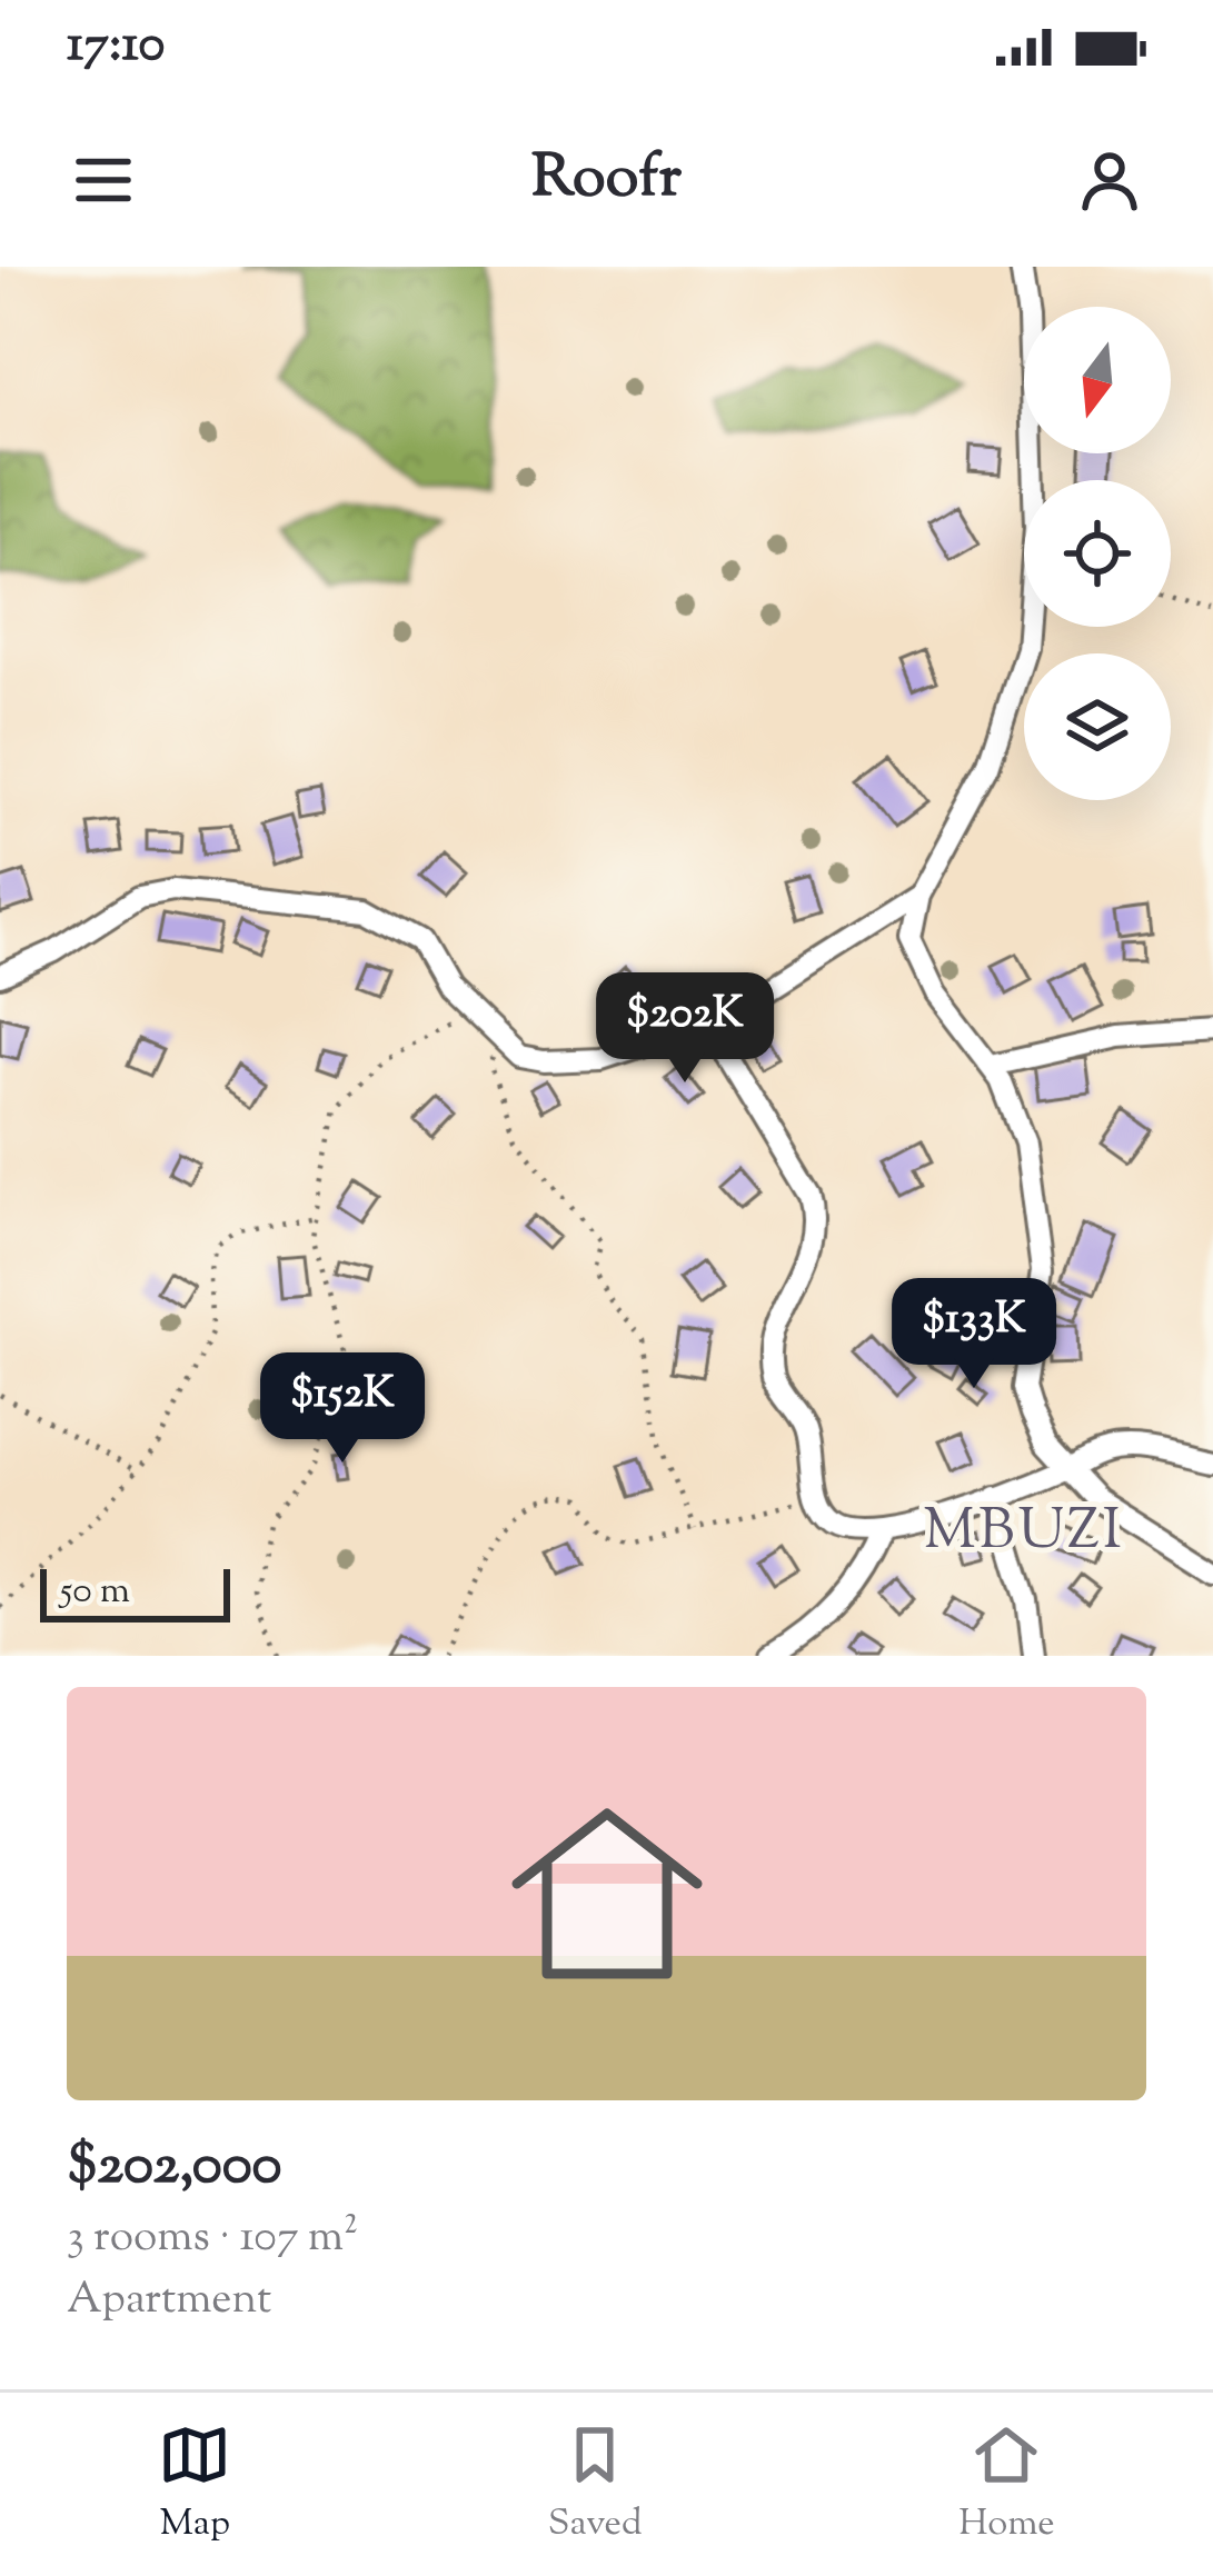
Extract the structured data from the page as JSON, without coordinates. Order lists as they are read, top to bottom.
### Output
{
  "districts": ["MBUZI"],
  "scale_bar": "50 m",
  "north": "bottom",
  "page": {
    "status": "17:10",
    "header": "Roofr",
    "price": ["$202K", "$133K", "$152K"],
    "scale": "50 m",
    "list": [
      {
        "name": "$202,000",
        "note": "3 rooms · 107 m² · Apartment"
      }
    ],
    "tabs": ["Map", "Saved", "Home"]
  }
}
